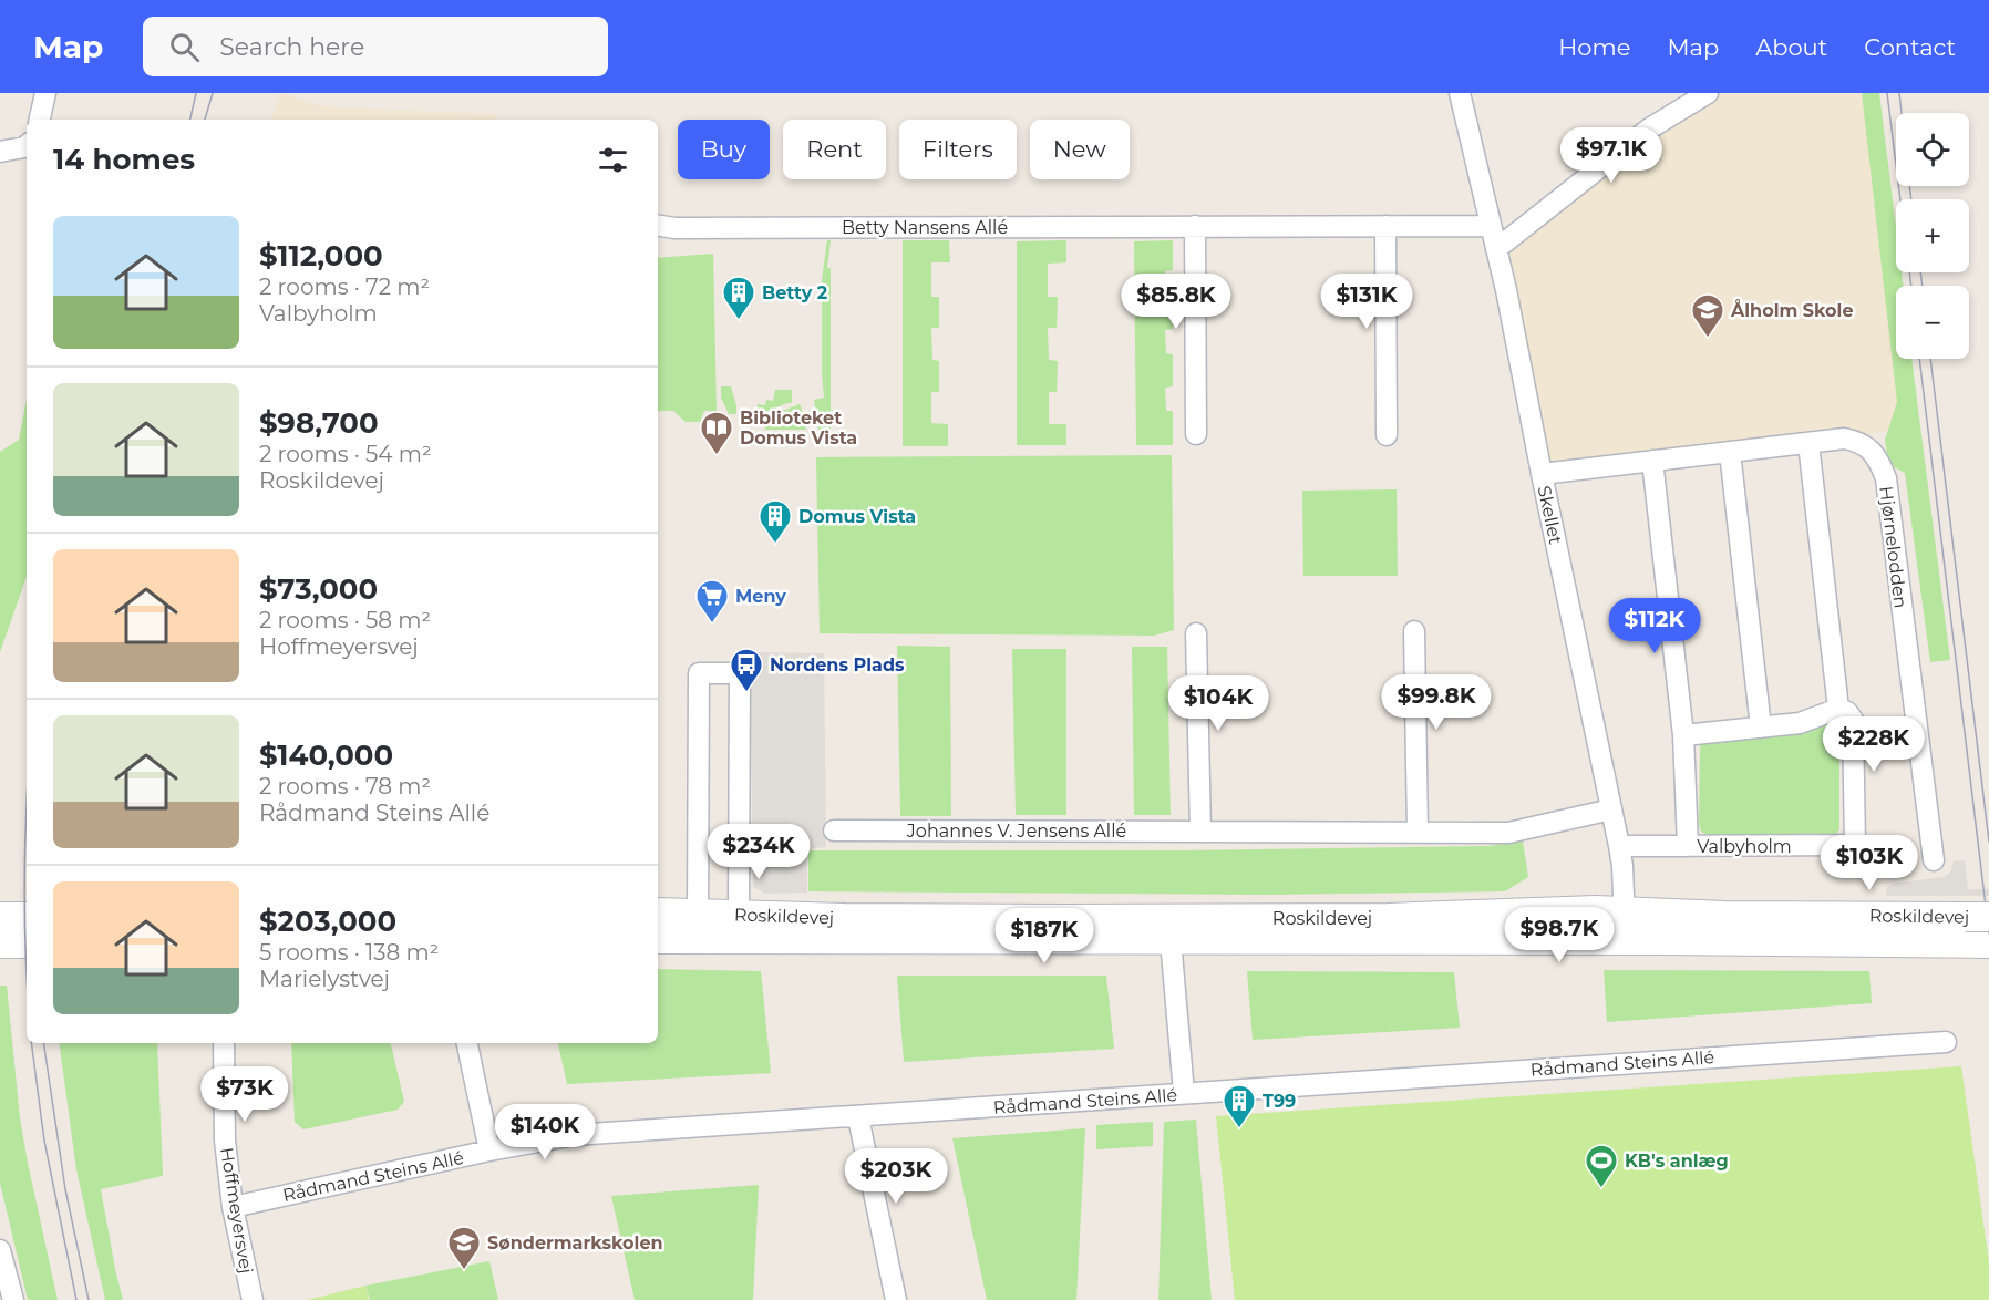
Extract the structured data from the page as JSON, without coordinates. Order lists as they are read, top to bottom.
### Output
{
  "streets": {
    "street": [
      "Betty Nansens Allé",
      "Skellet",
      "Hjørnelodden",
      "Johannes V. Jensens Allé",
      "Valbyholm",
      "Roskildevej",
      "Rådmand Steins Allé",
      "Hoffmeyersvej"
    ]
  },
  "crossings": [
    ["Betty Nansens Allé", "Skellet"],
    ["Skellet", "Hjørnelodden"],
    ["Skellet", "Johannes V. Jensens Allé"],
    ["Skellet", "Valbyholm"],
    ["Skellet", "Roskildevej"],
    ["Hjørnelodden", "Valbyholm"],
    ["Rådmand Steins Allé", "Hoffmeyersvej"]
  ],
  "places": {
    "building": ["Betty 2", "Domus Vista", "T99"],
    "school or university": ["Ålholm Skole", "Søndermarkskolen"],
    "library": ["Biblioteket Domus Vista"],
    "supermarket": ["Meny"],
    "bus stop": ["Nordens Plads"],
    "sports": ["KB's anlæg"]
  },
  "page": {
    "header": "Map",
    "search": "Search here",
    "nav": [
      "Home",
      "Map",
      "About",
      "Contact"
    ],
    "map_buttons": ["+", "−"],
    "chip": [
      "Buy",
      "Rent",
      "Filters",
      "New"
    ],
    "heading": "14 homes",
    "price": [
      "$97.1K",
      "$85.8K",
      "$131K",
      "$112K",
      "$99.8K",
      "$104K",
      "$228K",
      "$234K",
      "$103K",
      "$98.7K",
      "$187K",
      "$73K",
      "$140K",
      "$203K"
    ],
    "list": [
      {
        "name": "$112,000",
        "note": "2 rooms · 72 m² · Valbyholm"
      },
      {
        "name": "$98,700",
        "note": "2 rooms · 54 m² · Roskildevej"
      },
      {
        "name": "$73,000",
        "note": "2 rooms · 58 m² · Hoffmeyersvej"
      },
      {
        "name": "$140,000",
        "note": "2 rooms · 78 m² · Rådmand Steins Allé"
      },
      {
        "name": "$203,000",
        "note": "5 rooms · 138 m² · Marielystvej"
      }
    ]
  }
}
